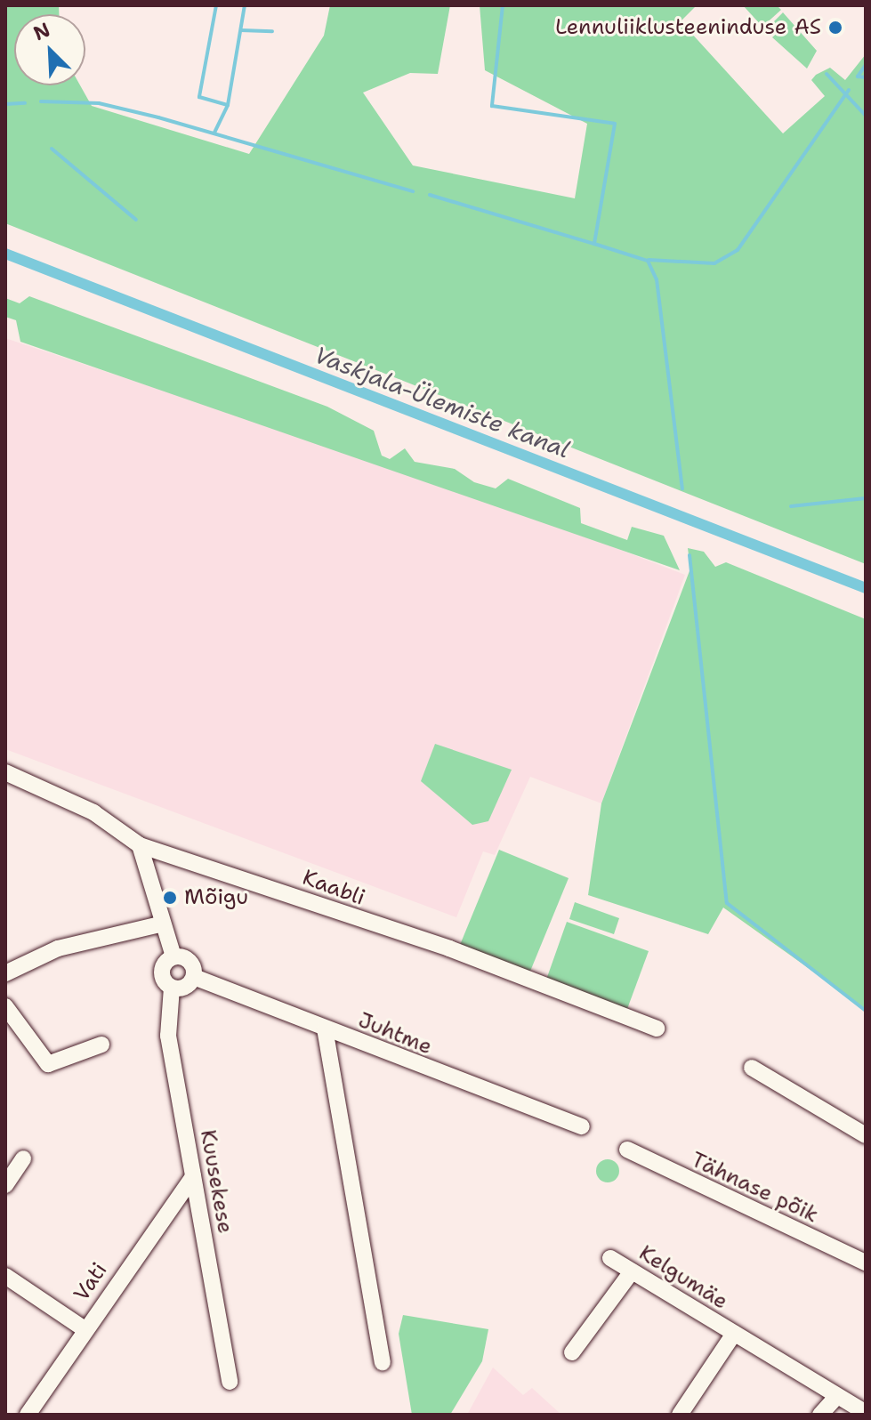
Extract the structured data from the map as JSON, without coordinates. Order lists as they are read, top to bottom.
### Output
{
  "streets": {
    "street": [
      "Kaabli",
      "Juhtme",
      "Kuusekese",
      "Tähnase põik",
      "Kelgumäe",
      "Vati"
    ]
  },
  "crossings": [
    ["Kaabli", "Juhtme"],
    ["Juhtme", "Kuusekese"],
    ["Kuusekese", "Vati"]
  ],
  "water": ["Vaskjala-Ülemiste kanal"],
  "places": ["Lennuliiklusteeninduse AS", "Mõigu"],
  "north": "top left"
}
